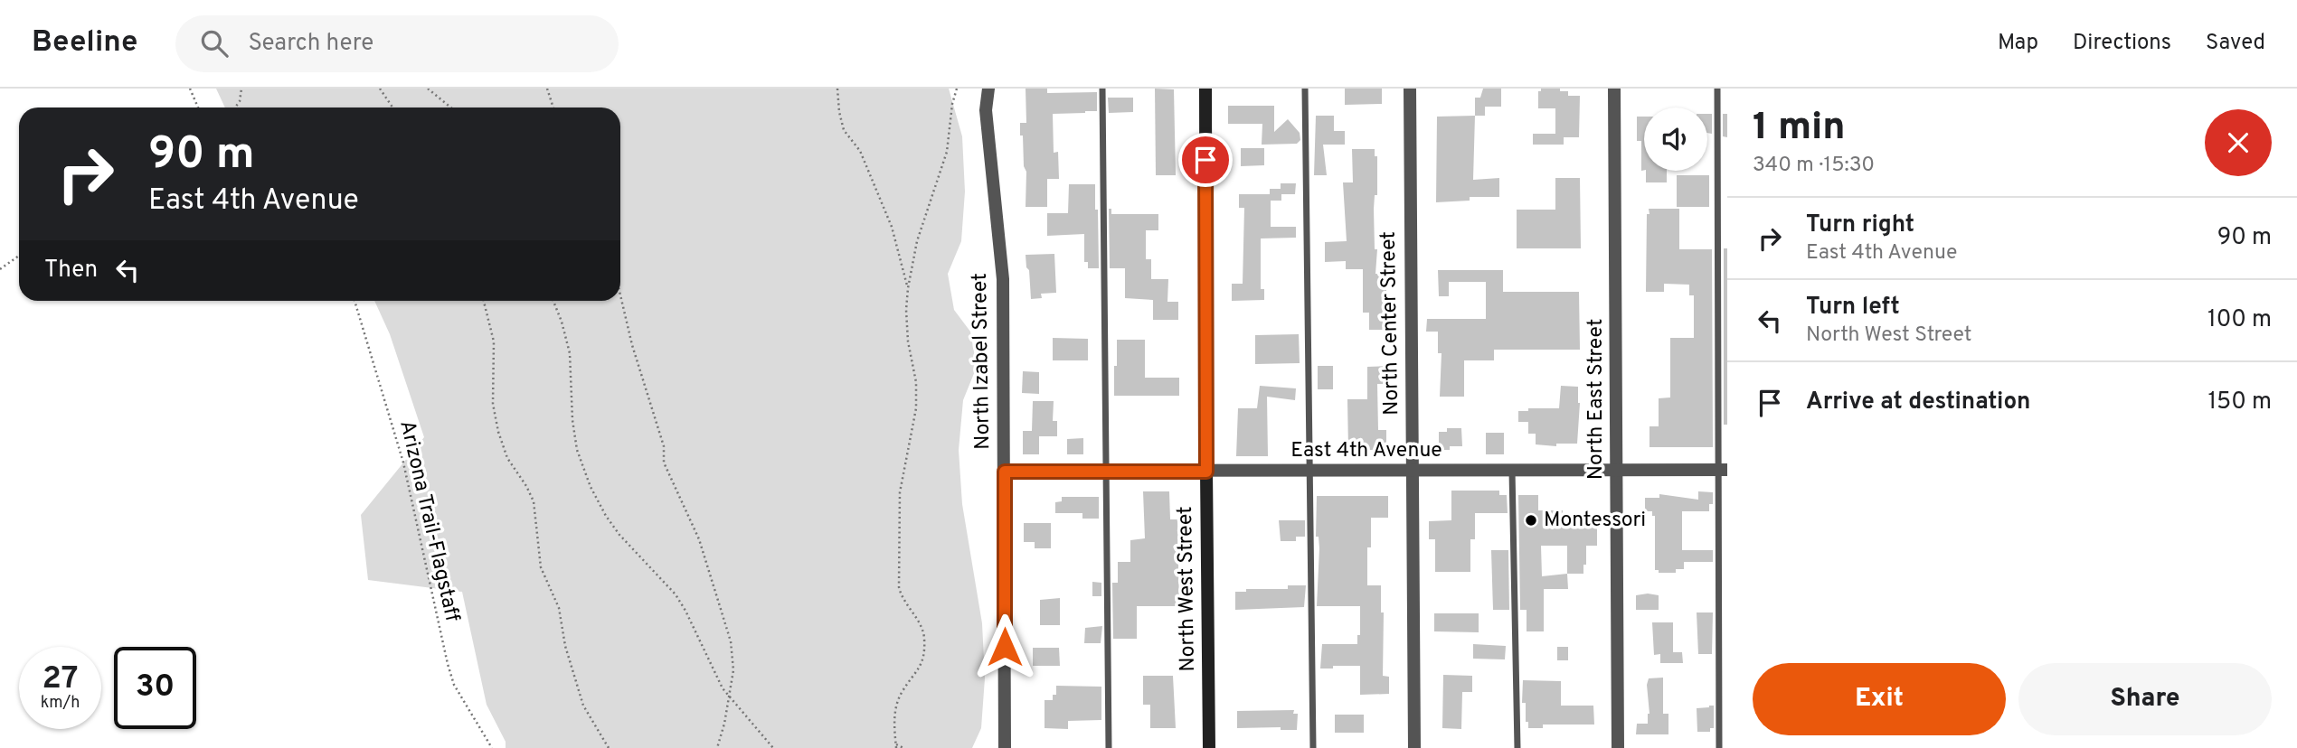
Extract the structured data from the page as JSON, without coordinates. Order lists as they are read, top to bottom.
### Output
{
  "streets": {
    "street": [
      "North Center Street",
      "North Izabel Street",
      "North East Street",
      "East 4th Avenue",
      "North West Street"
    ],
    "path": ["Arizona Trail-Flagstaff"]
  },
  "crossings": [
    ["North Center Street", "East 4th Avenue"],
    ["North Izabel Street", "East 4th Avenue"],
    ["North East Street", "East 4th Avenue"],
    ["East 4th Avenue", "North West Street"]
  ],
  "places": ["Montessori"],
  "page": {
    "header": "Beeline",
    "search": "Search here",
    "nav": ["Map", "Directions", "Saved"],
    "heading": ["1 min", "340 m · 15:30"],
    "turn": ["90 m", "East 4th Avenue"],
    "list": [
      {
        "name": "Turn right",
        "note": "East 4th Avenue",
        "value": "90 m"
      },
      {
        "name": "Turn left",
        "note": "North West Street",
        "value": "100 m"
      },
      {
        "name": "Arrive at destination",
        "value": "150 m"
      }
    ],
    "then": "Then",
    "speed": "27 km/h",
    "limit": "30",
    "buttons": ["Exit", "Share"]
  }
}
